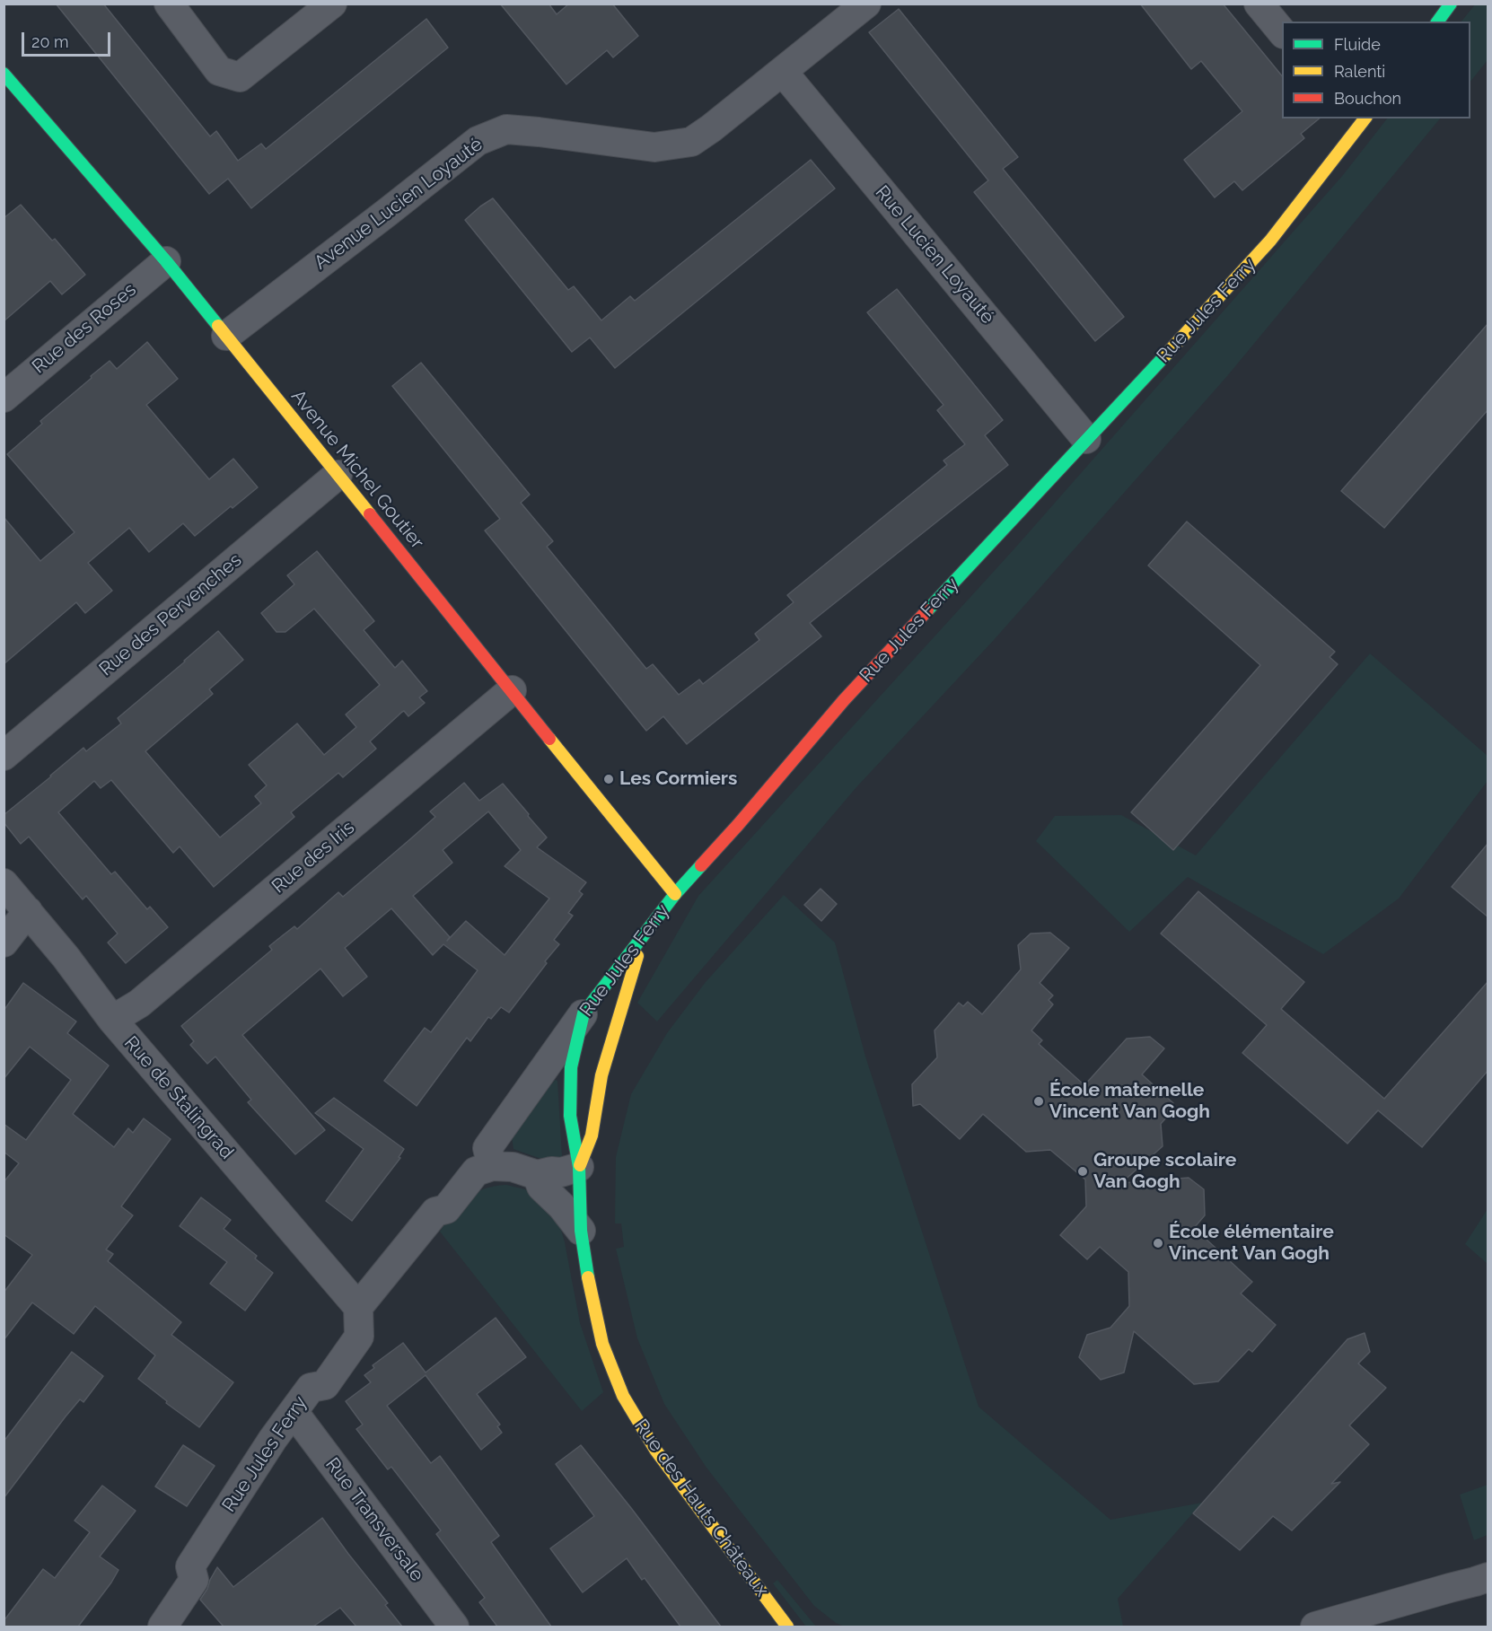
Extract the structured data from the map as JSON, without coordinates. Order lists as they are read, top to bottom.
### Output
{
  "streets": {
    "street": [
      "Avenue Lucien Loyauté",
      "Rue Lucien Loyauté",
      "Rue Jules Ferry",
      "Rue des Roses",
      "Avenue Michel Goutier",
      "Rue des Pervenches",
      "Rue des Iris",
      "Rue de Stalingrad",
      "Rue des Hauts Châteaux",
      "Rue Transversale"
    ]
  },
  "crossings": [
    ["Avenue Lucien Loyauté", "Rue Lucien Loyauté"],
    ["Avenue Lucien Loyauté", "Avenue Michel Goutier"],
    ["Rue Lucien Loyauté", "Rue Jules Ferry"],
    ["Rue Jules Ferry", "Avenue Michel Goutier"],
    ["Rue Jules Ferry", "Rue de Stalingrad"],
    ["Rue Jules Ferry", "Rue des Hauts Châteaux"],
    ["Rue Jules Ferry", "Rue Transversale"],
    ["Rue des Roses", "Avenue Michel Goutier"],
    ["Avenue Michel Goutier", "Rue des Pervenches"],
    ["Avenue Michel Goutier", "Rue des Iris"],
    ["Rue des Iris", "Rue de Stalingrad"]
  ],
  "places": [
    "Les Cormiers",
    "École maternelle Vincent Van Gogh",
    "Groupe scolaire Van Gogh",
    "École élémentaire Vincent Van Gogh"
  ],
  "legend": ["Fluide", "Ralenti", "Bouchon"],
  "scale_bar": "20 m"
}
